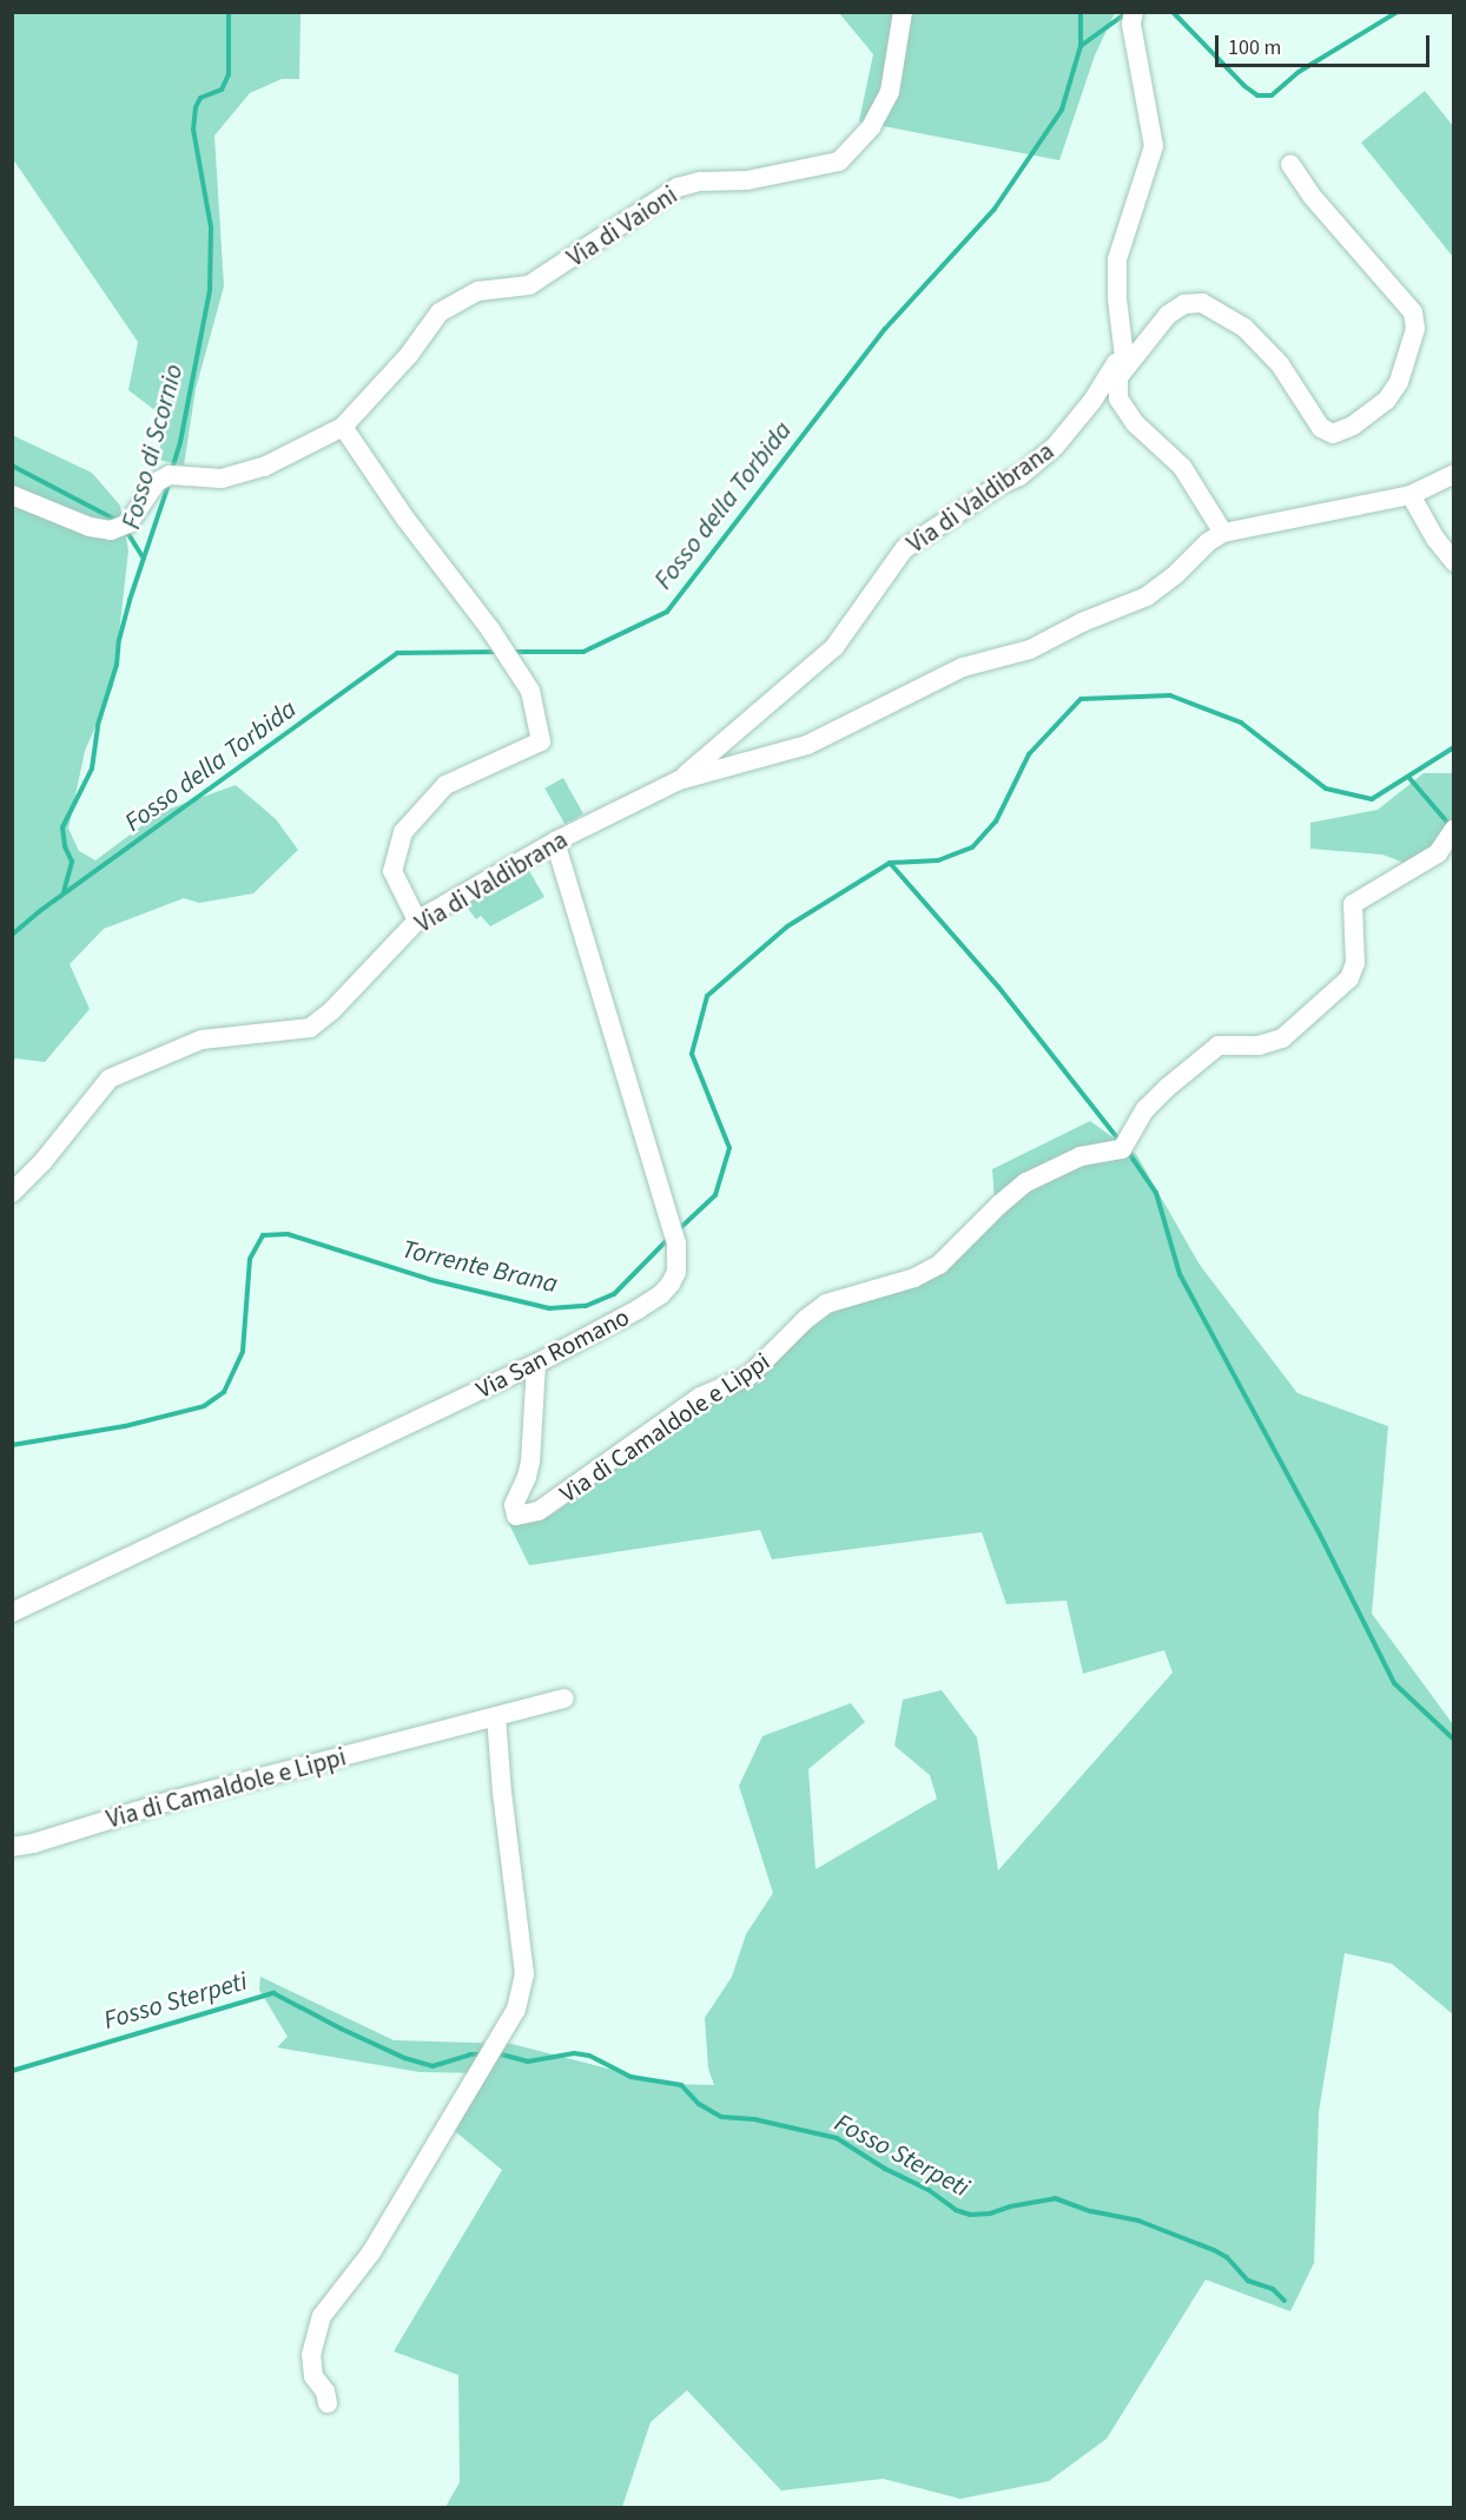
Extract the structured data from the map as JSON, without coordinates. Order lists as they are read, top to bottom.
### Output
{
  "streets": {
    "street": [
      "Via di Vaioni",
      "Via di Valdibrana",
      "Via San Romano",
      "Via di Camaldole e Lippi"
    ]
  },
  "crossings": [
    ["Via di Valdibrana", "Via San Romano"],
    ["Via San Romano", "Via di Camaldole e Lippi"]
  ],
  "water": [
    "Fosso di Scornio",
    "Fosso della Torbida",
    "Torrente Brana",
    "Fosso Sterpeti"
  ],
  "scale_bar": "100 m"
}
